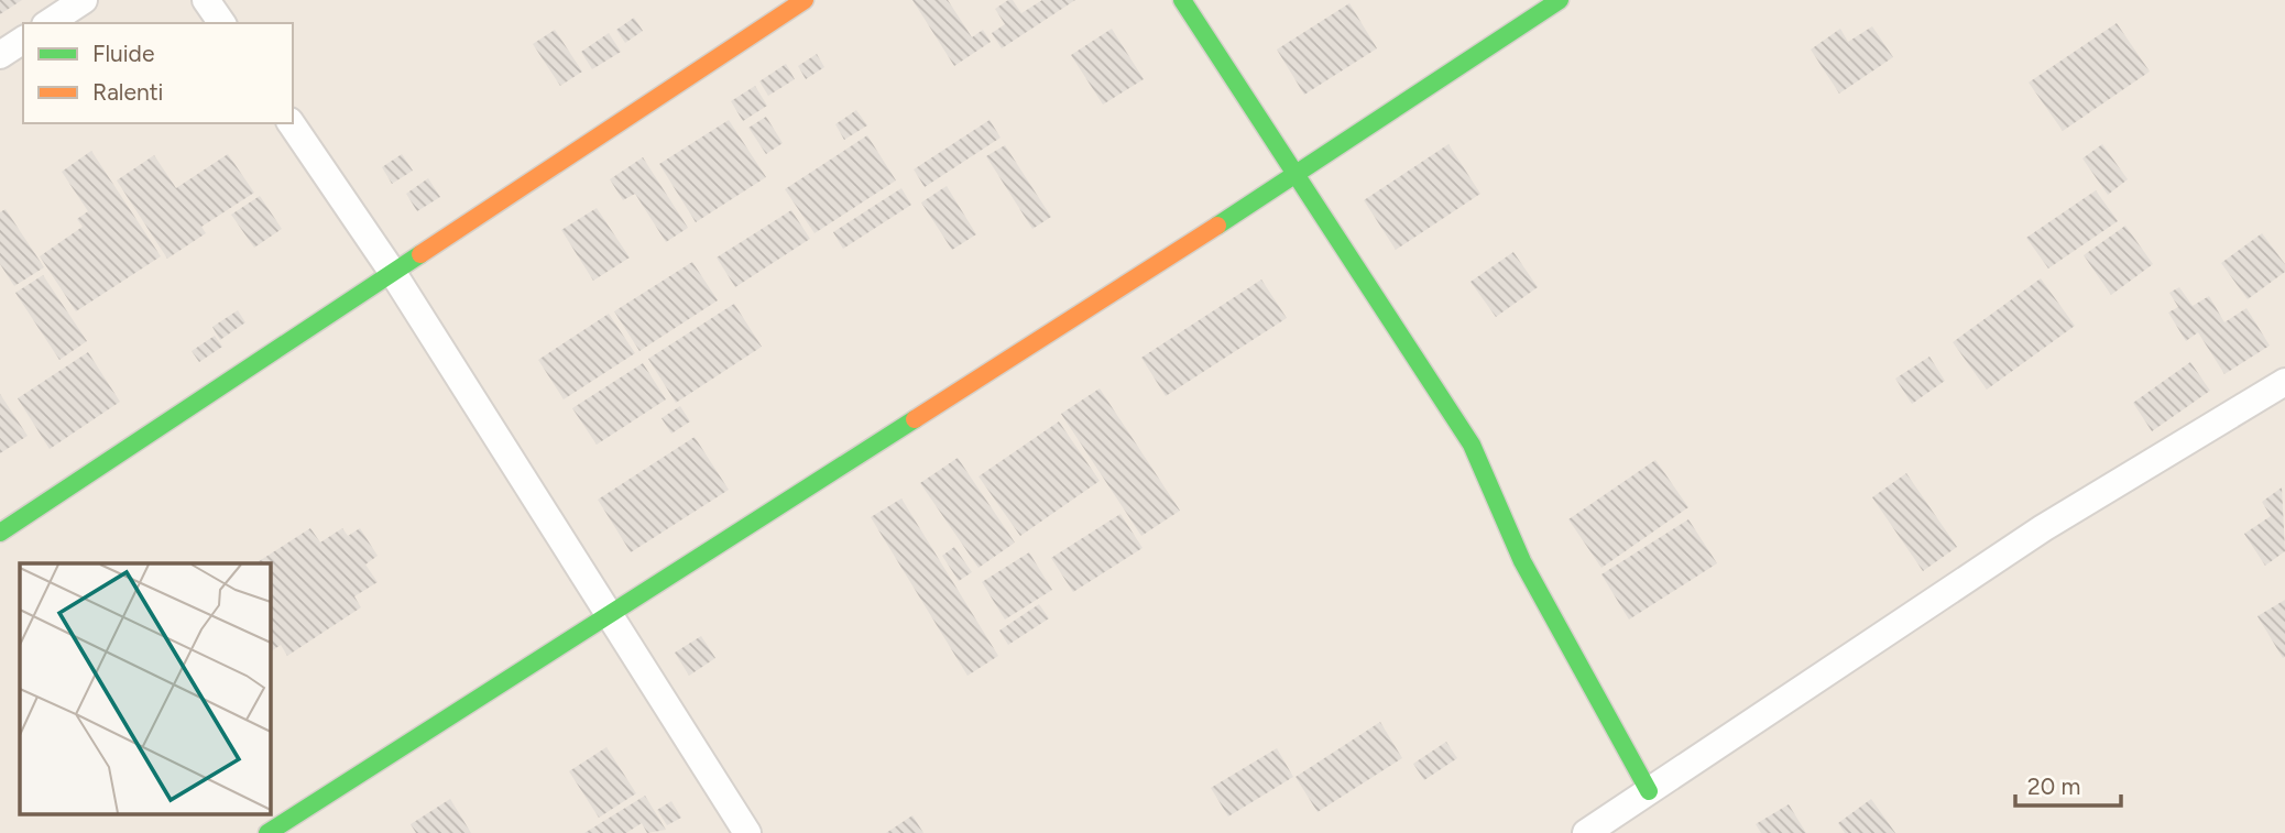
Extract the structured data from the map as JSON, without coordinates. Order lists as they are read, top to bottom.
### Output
{
  "legend": ["Fluide", "Ralenti"],
  "scale_bar": "20 m"
}
